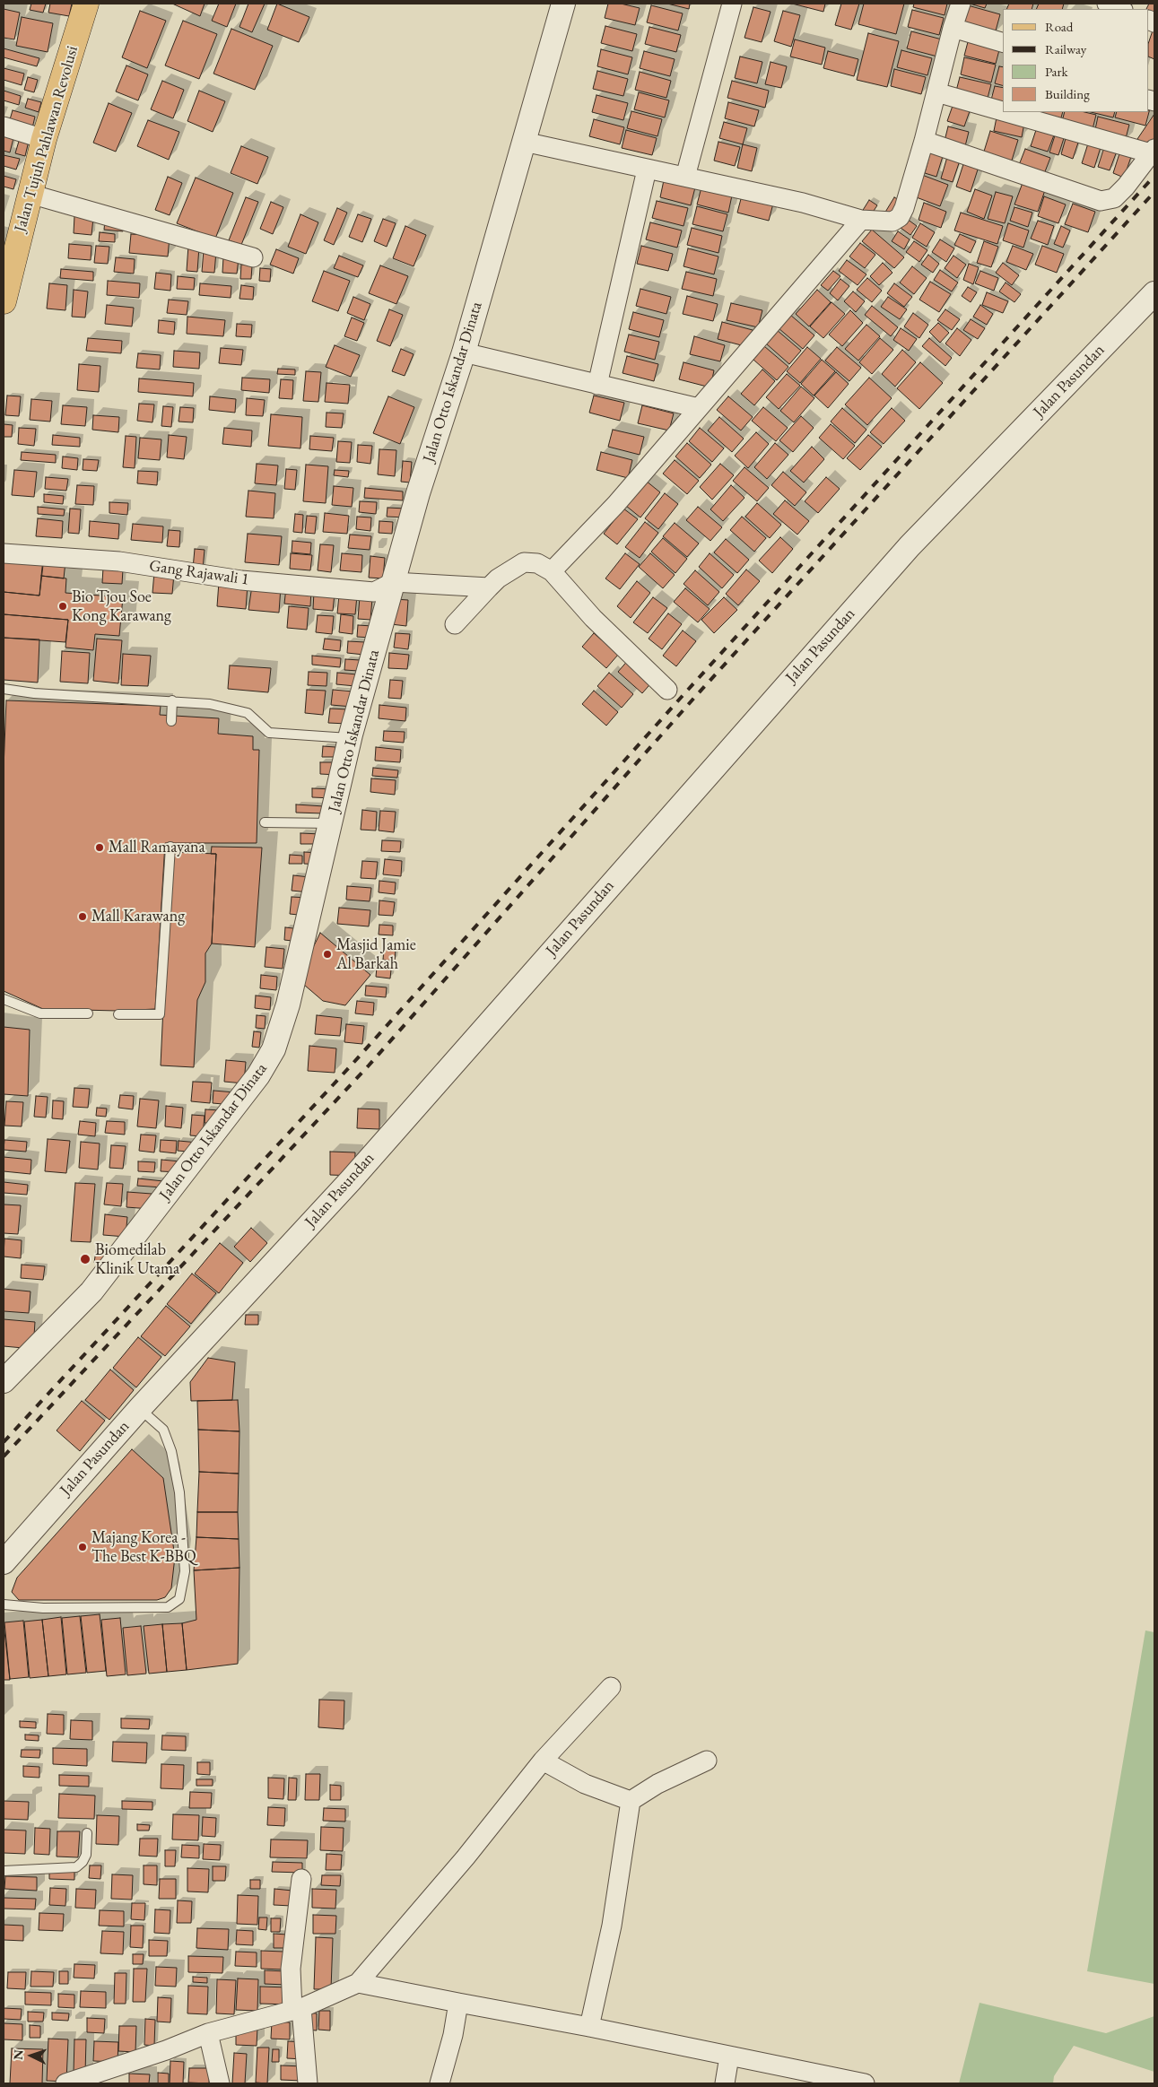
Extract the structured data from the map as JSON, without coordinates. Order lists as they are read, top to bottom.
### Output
{
  "streets": {
    "main road": ["Jalan Tujuh Pahlawan Revolusi"],
    "street": ["Jalan Pasundan", "Jalan Otto Iskandar Dinata", "Gang Rajawali 1"]
  },
  "crossings": [
    ["Jalan Otto Iskandar Dinata", "Gang Rajawali 1"]
  ],
  "places": [
    "Bio Tjou Soe Kong Karawang",
    "Mall Ramayana",
    "Mall Karawang",
    "Masjid Jamie Al Barkah",
    "Biomedilab Klinik Utama",
    "Majang Korea - The Best K-BBQ"
  ],
  "legend": [
    "Road",
    "Railway",
    "Park",
    "Building"
  ],
  "north": "left"
}
